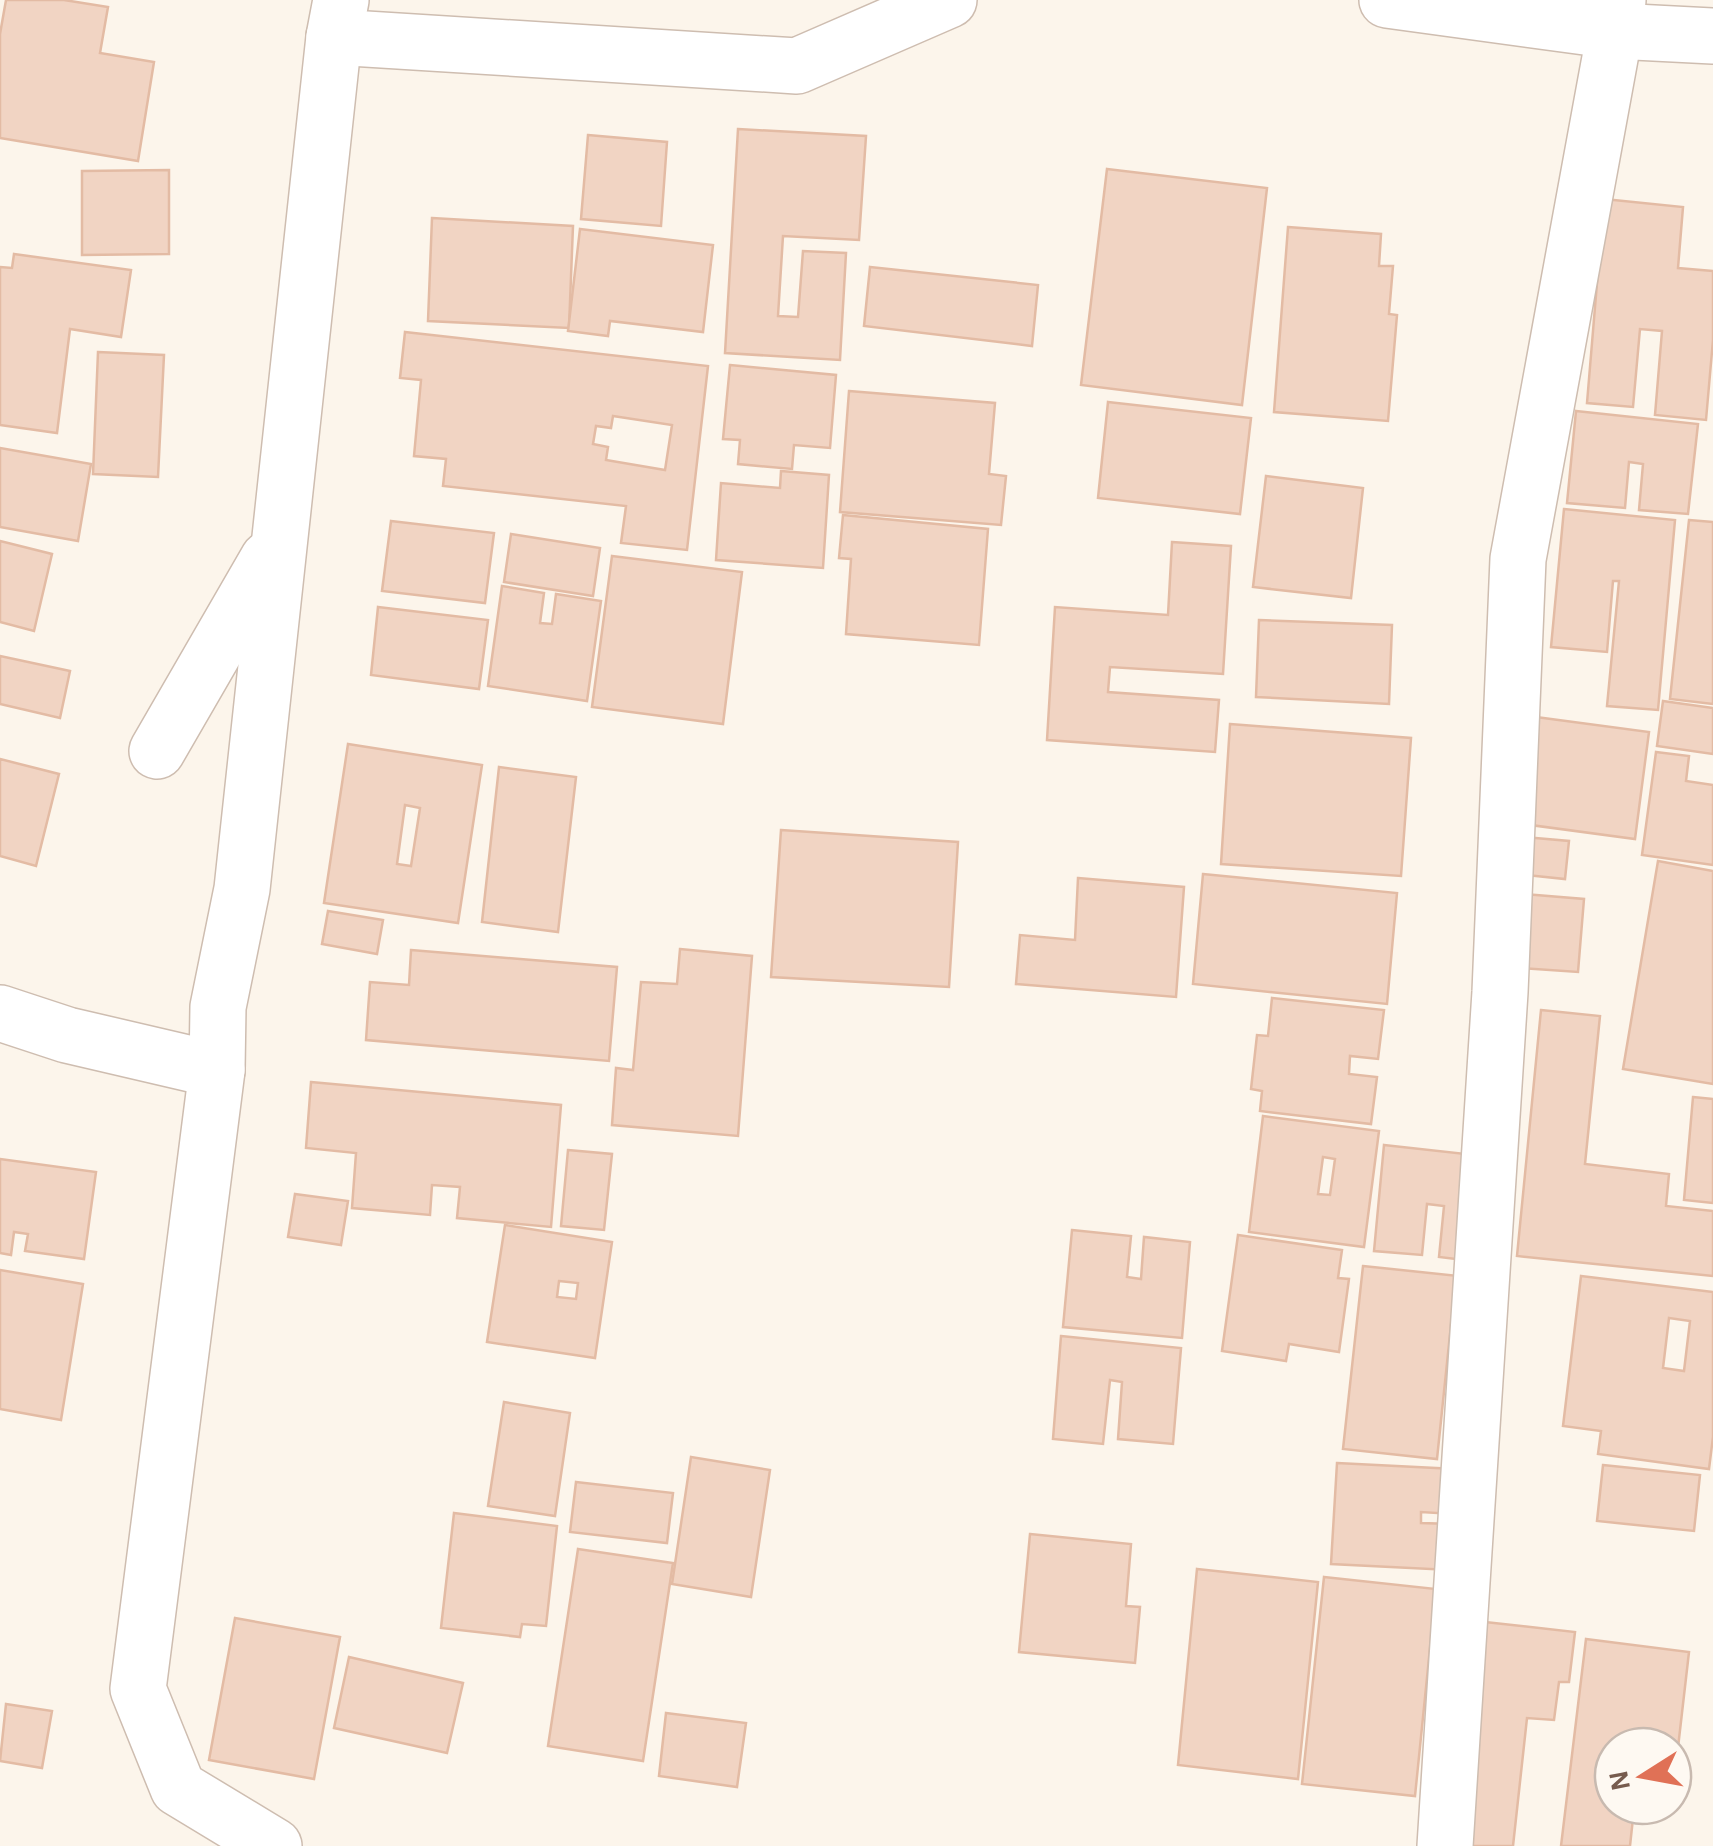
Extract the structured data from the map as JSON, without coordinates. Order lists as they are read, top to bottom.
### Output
{
  "north": "left"
}
